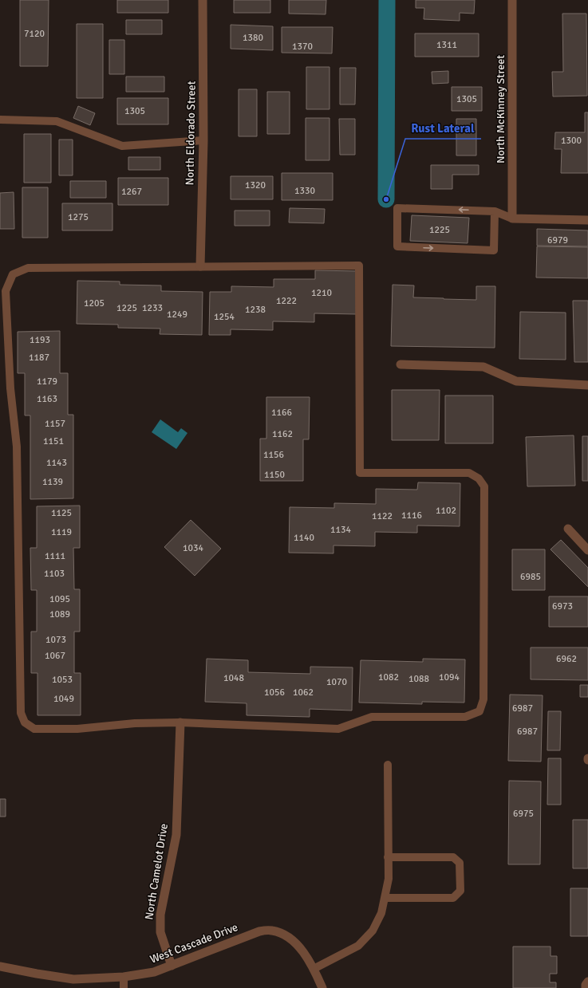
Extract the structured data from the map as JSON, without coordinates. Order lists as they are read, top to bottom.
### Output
{
  "streets": {
    "street": [
      "North McKinney Street",
      "North Eldorado Street",
      "North Camelot Drive",
      "West Cascade Drive"
    ]
  },
  "crossings": [
    ["North Camelot Drive", "West Cascade Drive"]
  ],
  "places": ["Rust Lateral"],
  "house_numbers": [
    "7120",
    "1380",
    "1311",
    "1370",
    "1305",
    "1305",
    "1300",
    "1320",
    "1330",
    "1267",
    "1275",
    "1225",
    "6979",
    "1210",
    "1222",
    "1205",
    "1225",
    "1233",
    "1238",
    "1249",
    "1254",
    "1193",
    "1187",
    "1179",
    "1163",
    "1166",
    "1157",
    "1162",
    "1151",
    "1156",
    "1143",
    "1150",
    "1139",
    "1102",
    "1125",
    "1116",
    "1122",
    "1134",
    "1119",
    "1140",
    "1034",
    "1111",
    "1103",
    "6985",
    "1095",
    "6973",
    "1089",
    "1073",
    "1067",
    "6962",
    "1082",
    "1094",
    "1048",
    "1088",
    "1053",
    "1070",
    "1056",
    "1062",
    "1049",
    "6987",
    "6987",
    "6975"
  ]
}
